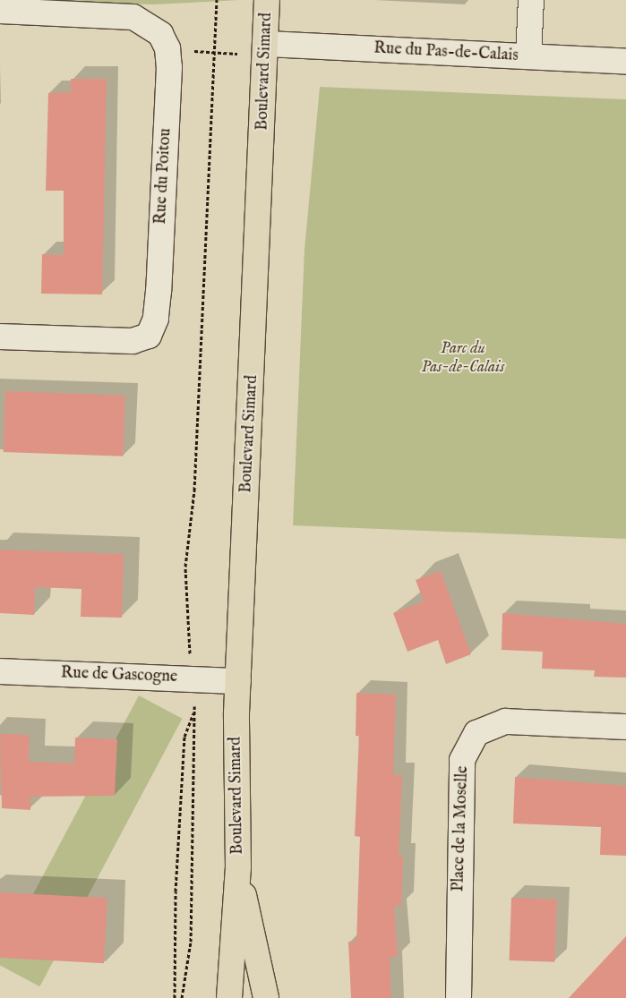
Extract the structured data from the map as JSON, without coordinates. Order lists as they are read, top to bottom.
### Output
{
  "streets": {
    "main road": ["Boulevard Simard"],
    "street": [
      "Rue du Pas-de-Calais",
      "Rue du Poitou",
      "Rue de Gascogne",
      "Place de la Moselle"
    ]
  },
  "crossings": [
    ["Rue du Pas-de-Calais", "Boulevard Simard"],
    ["Boulevard Simard", "Rue de Gascogne"]
  ],
  "parks": ["Parc du Pas-de-Calais"]
}
